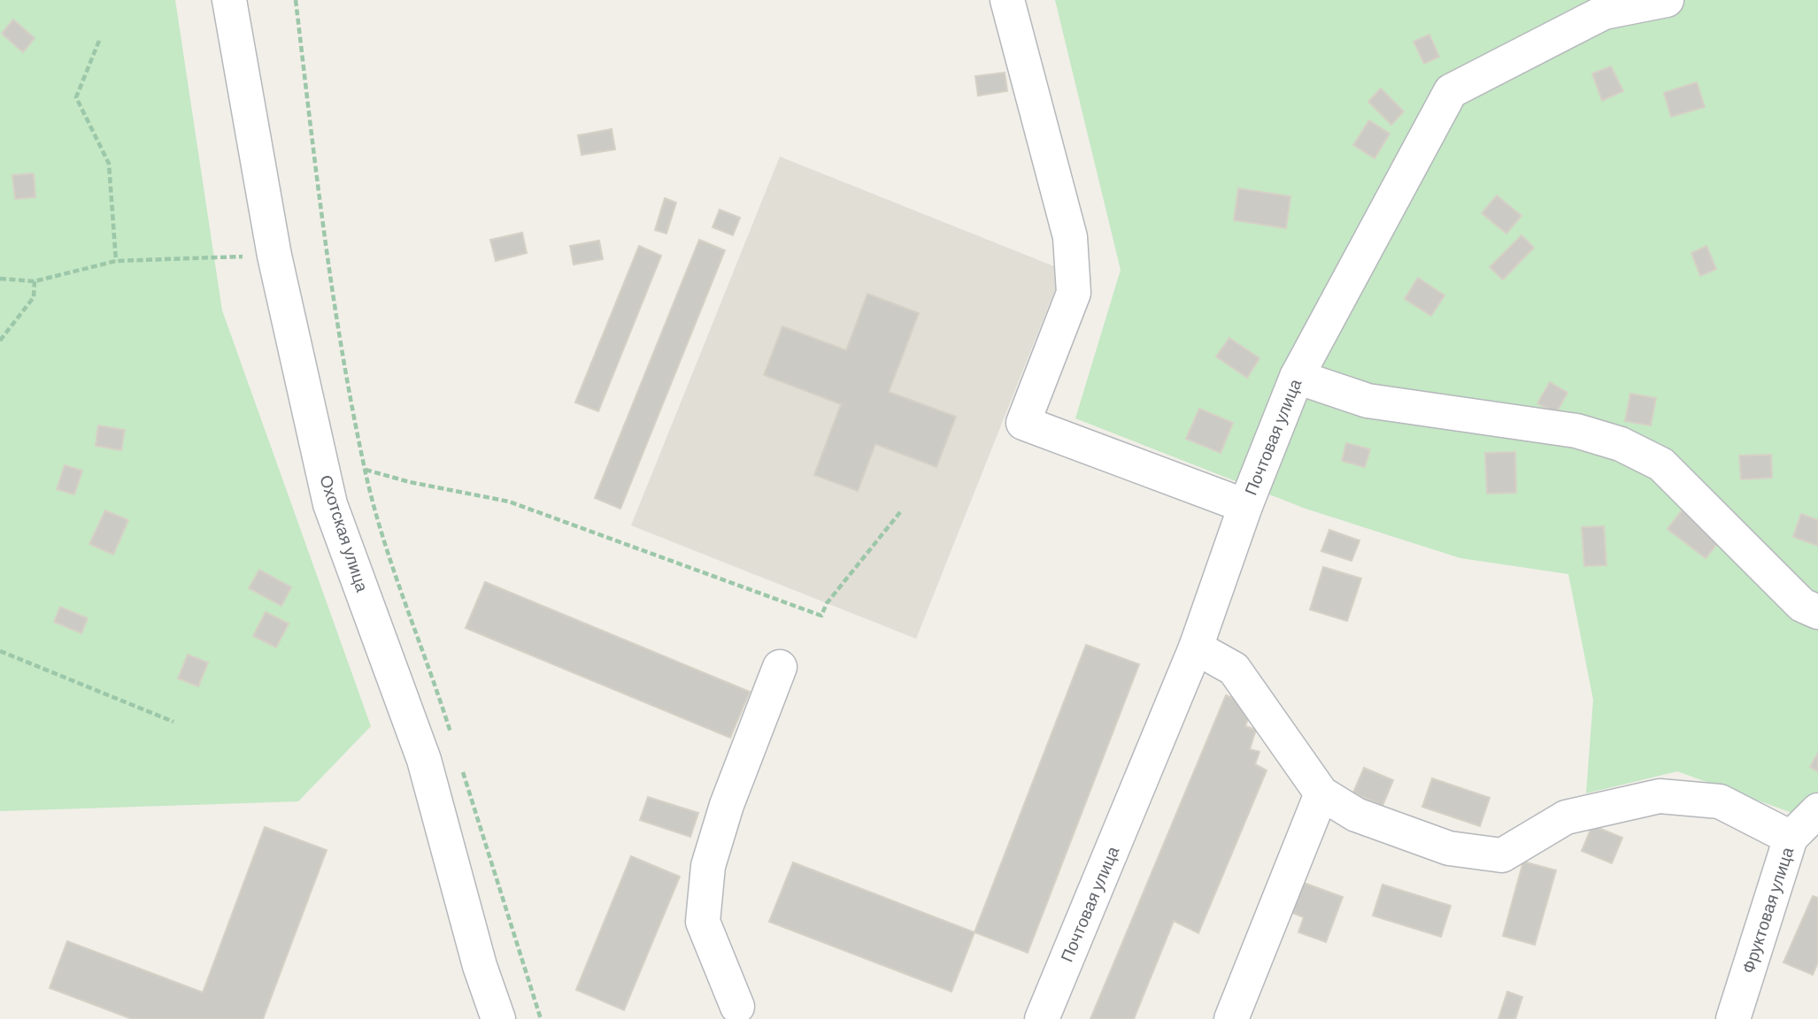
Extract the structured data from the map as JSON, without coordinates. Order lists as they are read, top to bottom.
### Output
{
  "streets": {
    "street": ["Почтовая улица", "Охотская улица", "Фруктовая улица"]
  }
}
